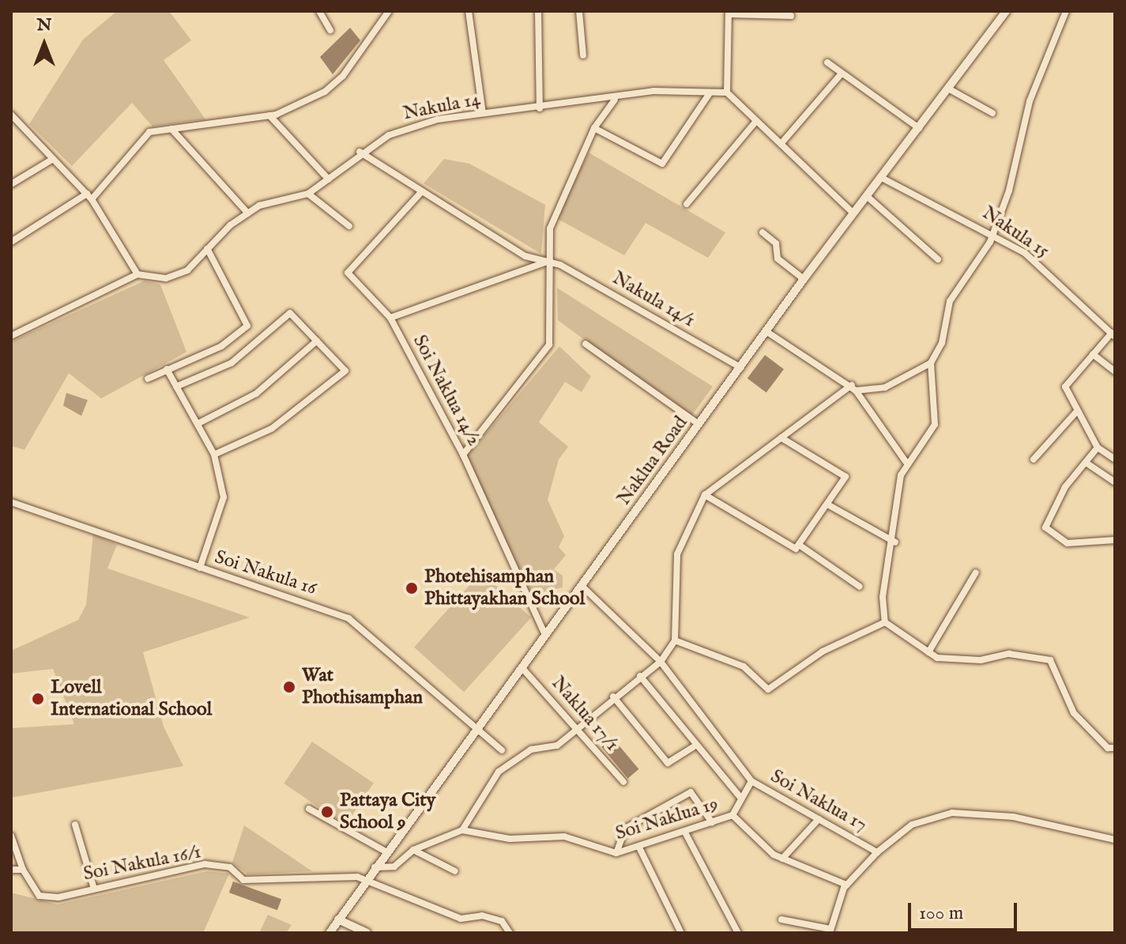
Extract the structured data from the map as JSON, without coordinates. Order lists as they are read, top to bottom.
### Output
{
  "streets": {
    "street": [
      "Nakula 14",
      "Nakula 15",
      "Nakula 14/1",
      "Soi Naklua 14/2",
      "Naklua Road",
      "Soi Nakula 16",
      "Naklua 17/1",
      "Soi Naklua 17",
      "Soi Naklua 19",
      "Soi Nakula 16/1"
    ]
  },
  "crossings": [
    ["Nakula 14", "Nakula 14/1"],
    ["Nakula 15", "Naklua Road"],
    ["Nakula 14/1", "Soi Naklua 14/2"],
    ["Nakula 14/1", "Naklua Road"],
    ["Soi Naklua 14/2", "Naklua Road"],
    ["Naklua Road", "Soi Nakula 16"],
    ["Naklua Road", "Naklua 17/1"],
    ["Naklua Road", "Soi Naklua 17"],
    ["Naklua Road", "Soi Nakula 16/1"]
  ],
  "places": [
    "Photehisamphan Phittayakhan School",
    "Wat Phothisamphan",
    "Lovell International School",
    "Pattaya City School 9"
  ],
  "scale_bar": "100 m",
  "north": "top"
}
